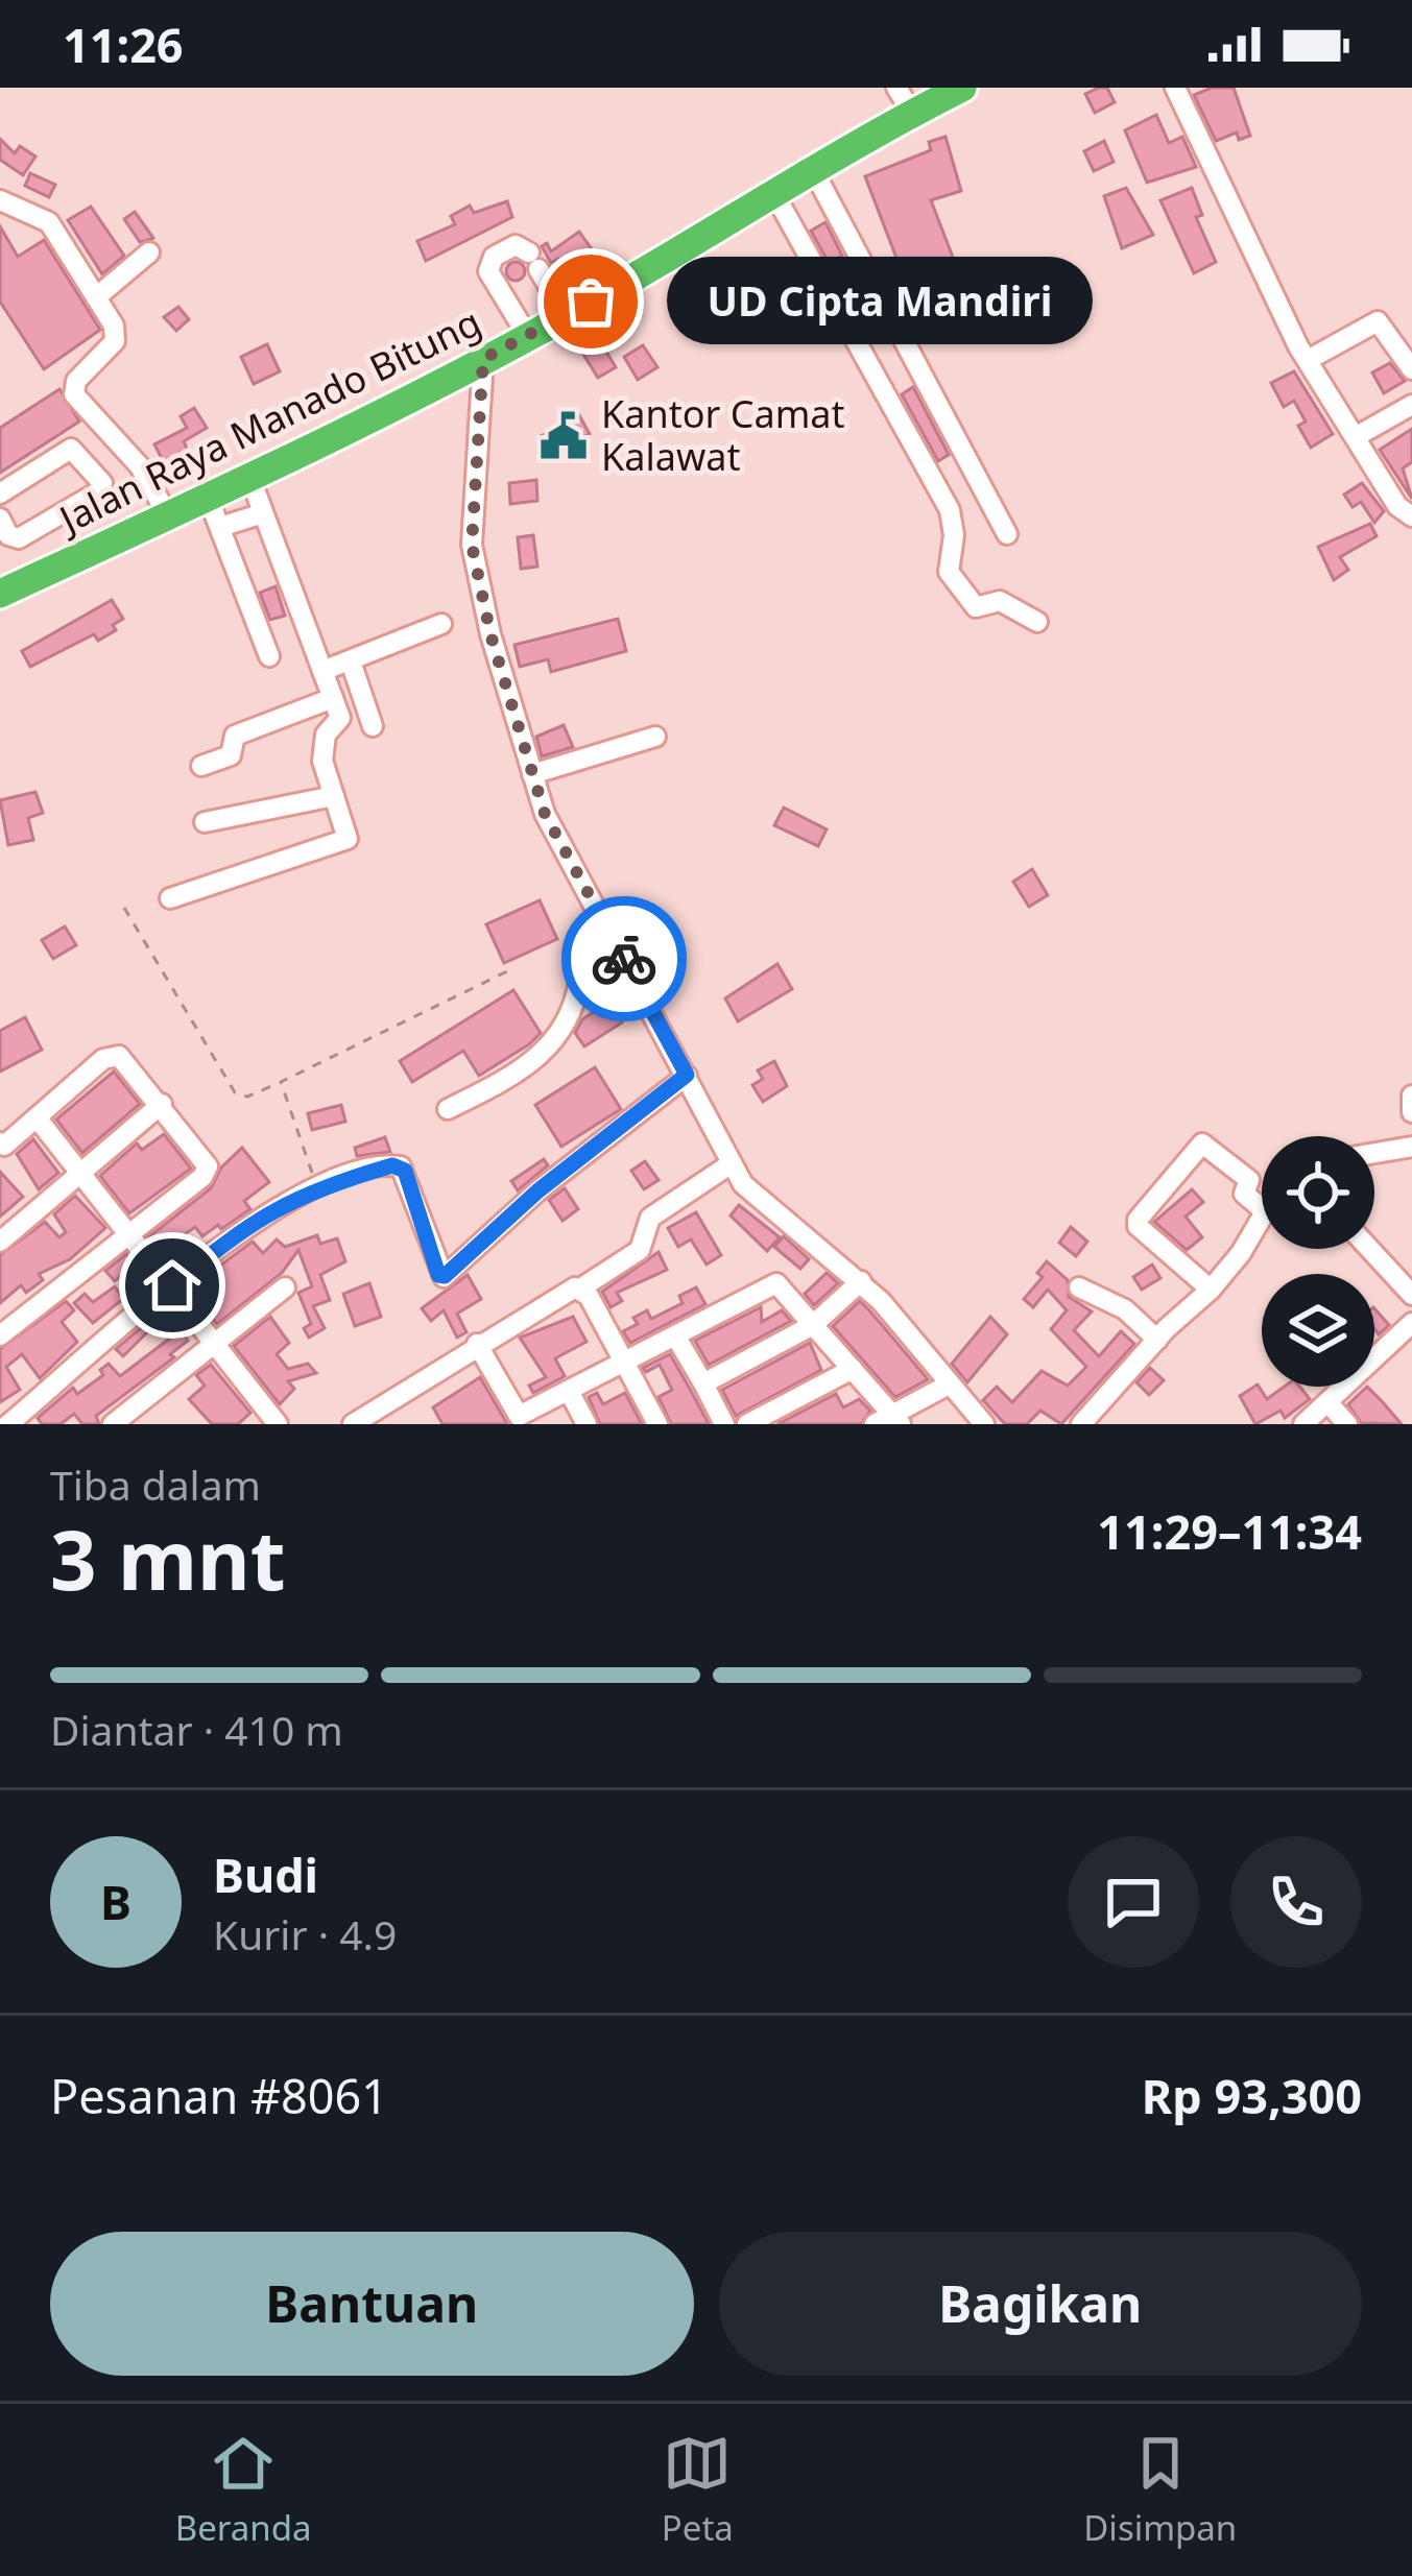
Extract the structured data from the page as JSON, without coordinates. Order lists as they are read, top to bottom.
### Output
{
  "streets": {
    "highway": ["Jalan Raya Manado Bitung"]
  },
  "places": {
    "other": ["UD Cipta Mandiri"],
    "public building": ["Kantor Camat Kalawat"]
  },
  "page": {
    "status": "11:26",
    "bubble": "UD Cipta Mandiri",
    "heading": ["3 mnt", "Tiba dalam", "11:29–11:34"],
    "panel": [
      "Budi",
      "Kurir · 4.9",
      "Pesanan #8061",
      "Rp 93,300"
    ],
    "bar": "Diantar · 410 m",
    "round": "B",
    "buttons": ["Bantuan", "Bagikan"],
    "tabs": ["Beranda", "Peta", "Disimpan"]
  }
}
